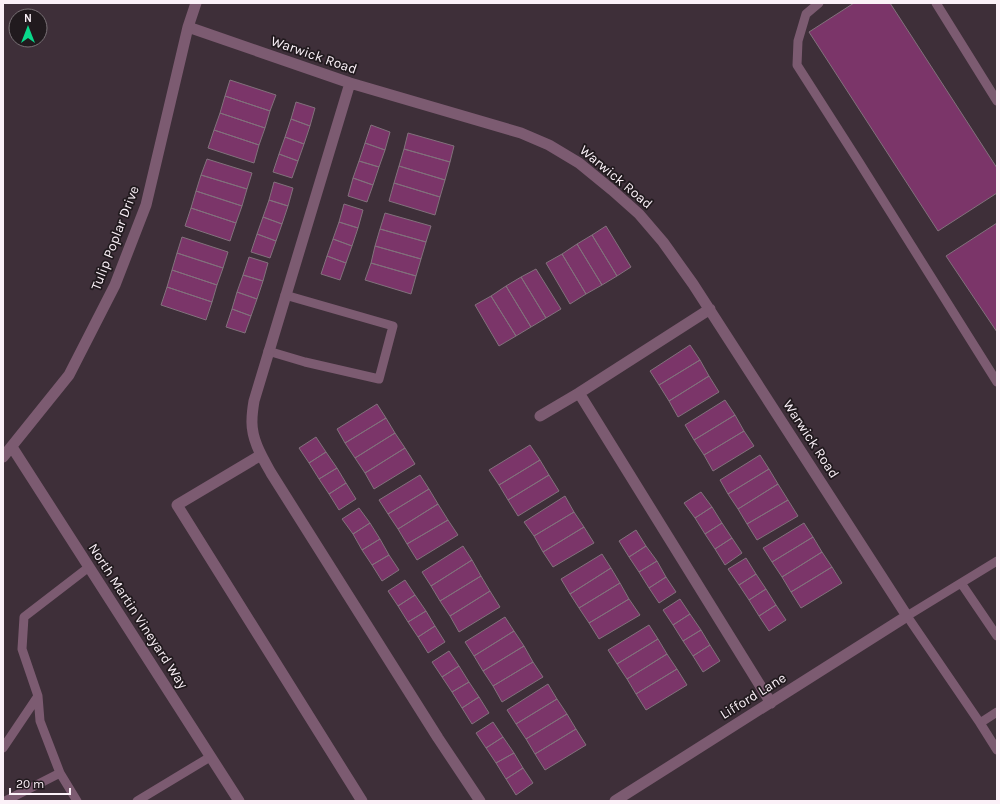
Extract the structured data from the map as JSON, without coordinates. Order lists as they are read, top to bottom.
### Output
{
  "streets": {
    "street": [
      "Warwick Road",
      "Tulip Poplar Drive",
      "North Martin Vineyard Way",
      "Lifford Lane"
    ]
  },
  "crossings": [
    ["Warwick Road", "Tulip Poplar Drive"],
    ["Warwick Road", "Lifford Lane"],
    ["Tulip Poplar Drive", "North Martin Vineyard Way"]
  ],
  "scale_bar": "20 m",
  "north": "top"
}
